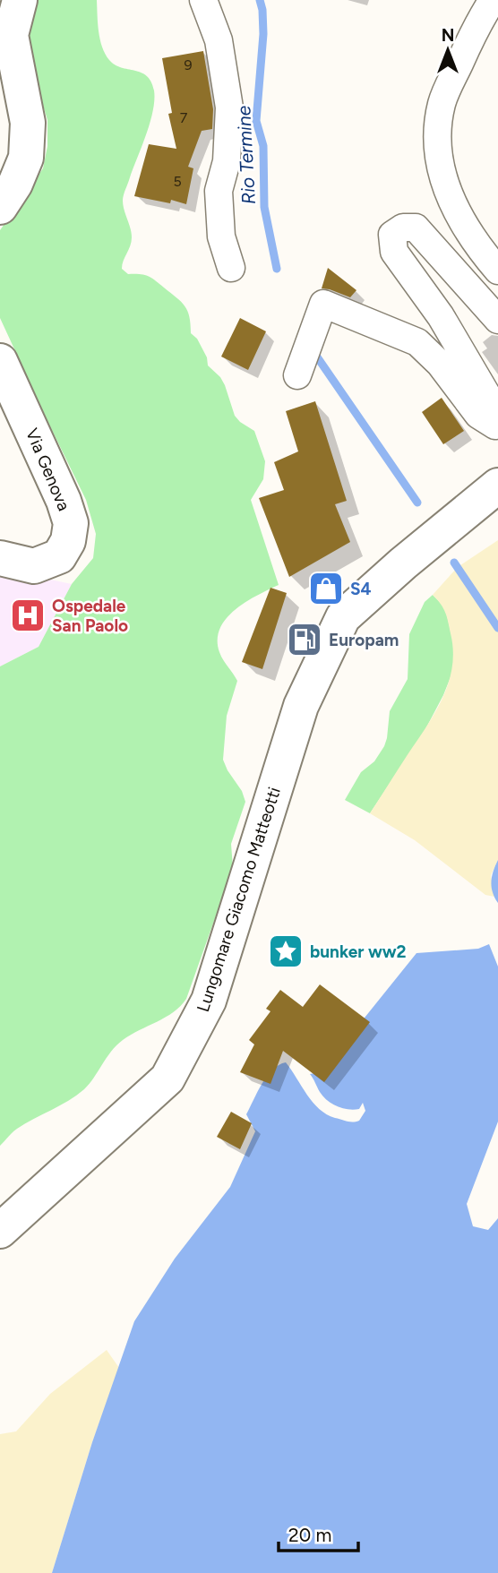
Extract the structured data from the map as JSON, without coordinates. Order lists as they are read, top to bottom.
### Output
{
  "streets": {
    "main road": ["Via Genova", "Lungomare Giacomo Matteotti"]
  },
  "water": ["Rio Termine"],
  "places": {
    "shop": ["S4"],
    "hospital": ["Ospedale San Paolo"],
    "fuel station": ["Europam"],
    "place": ["bunker ww2"]
  },
  "house_numbers": ["9", "7", "5"],
  "scale_bar": "20 m",
  "north": "top"
}
